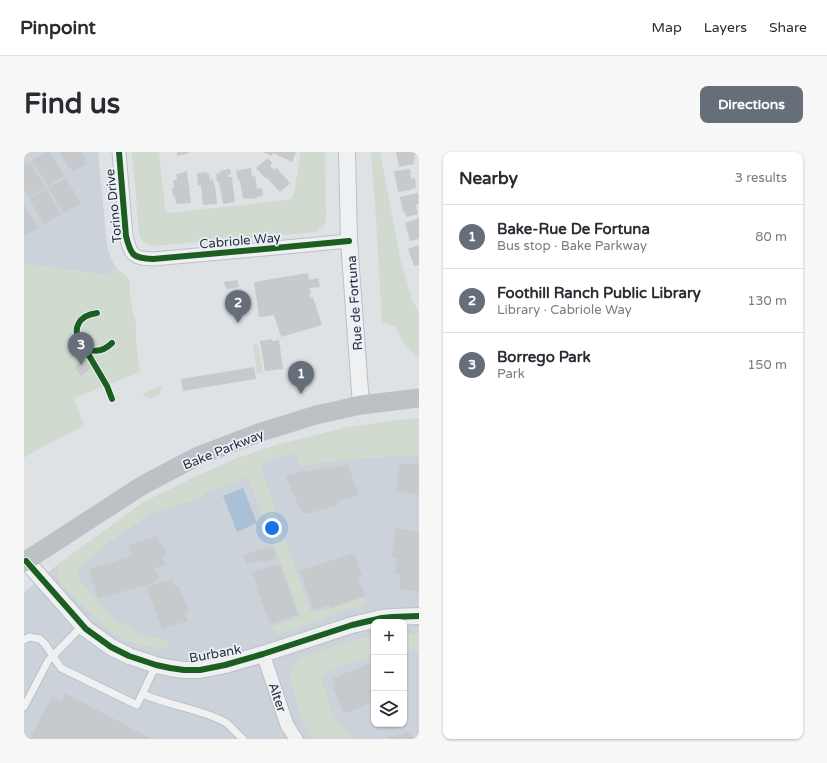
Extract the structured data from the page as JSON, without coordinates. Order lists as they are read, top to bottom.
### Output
{
  "streets": {
    "main road": ["Bake Parkway"],
    "street": [
      "Torino Drive",
      "Cabriole Way",
      "Rue de Fortuna",
      "Burbank",
      "Alter"
    ]
  },
  "crossings": [
    ["Torino Drive", "Cabriole Way"],
    ["Cabriole Way", "Rue de Fortuna"],
    ["Rue de Fortuna", "Bake Parkway"],
    ["Bake Parkway", "Burbank"],
    ["Burbank", "Alter"]
  ],
  "page": {
    "header": "Pinpoint",
    "nav": ["Map", "Layers", "Share"],
    "buttons": "Directions",
    "title": "Find us",
    "heading": ["Nearby", "3 results"],
    "list": [
      {
        "mark": "1",
        "name": "Bake-Rue De Fortuna",
        "note": "Bus stop · Bake Parkway",
        "value": "80 m"
      },
      {
        "mark": "2",
        "name": "Foothill Ranch Public Library",
        "note": "Library · Cabriole Way",
        "value": "130 m"
      },
      {
        "mark": "3",
        "name": "Borrego Park",
        "note": "Park",
        "value": "150 m"
      }
    ],
    "pins": ["2", "3", "1"],
    "map_buttons": ["+", "−"]
  }
}
